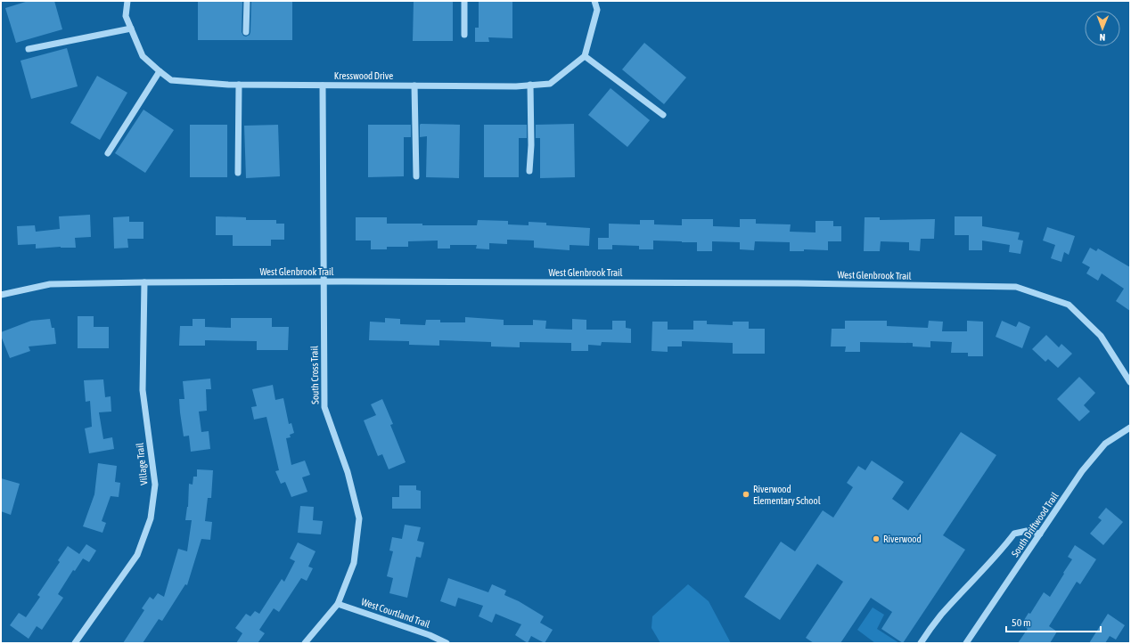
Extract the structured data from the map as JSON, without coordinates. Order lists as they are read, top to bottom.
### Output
{
  "streets": {
    "street": [
      "Kresswood Drive",
      "West Glenbrook Trail",
      "South Cross Trail",
      "Village Trail",
      "South Driftwood Trail",
      "West Courtland Trail"
    ]
  },
  "crossings": [
    ["Kresswood Drive", "South Cross Trail"],
    ["West Glenbrook Trail", "South Cross Trail"],
    ["West Glenbrook Trail", "Village Trail"],
    ["South Cross Trail", "West Courtland Trail"]
  ],
  "places": ["Riverwood Elementary School", "Riverwood"],
  "scale_bar": "50 m",
  "north": "bottom"
}
